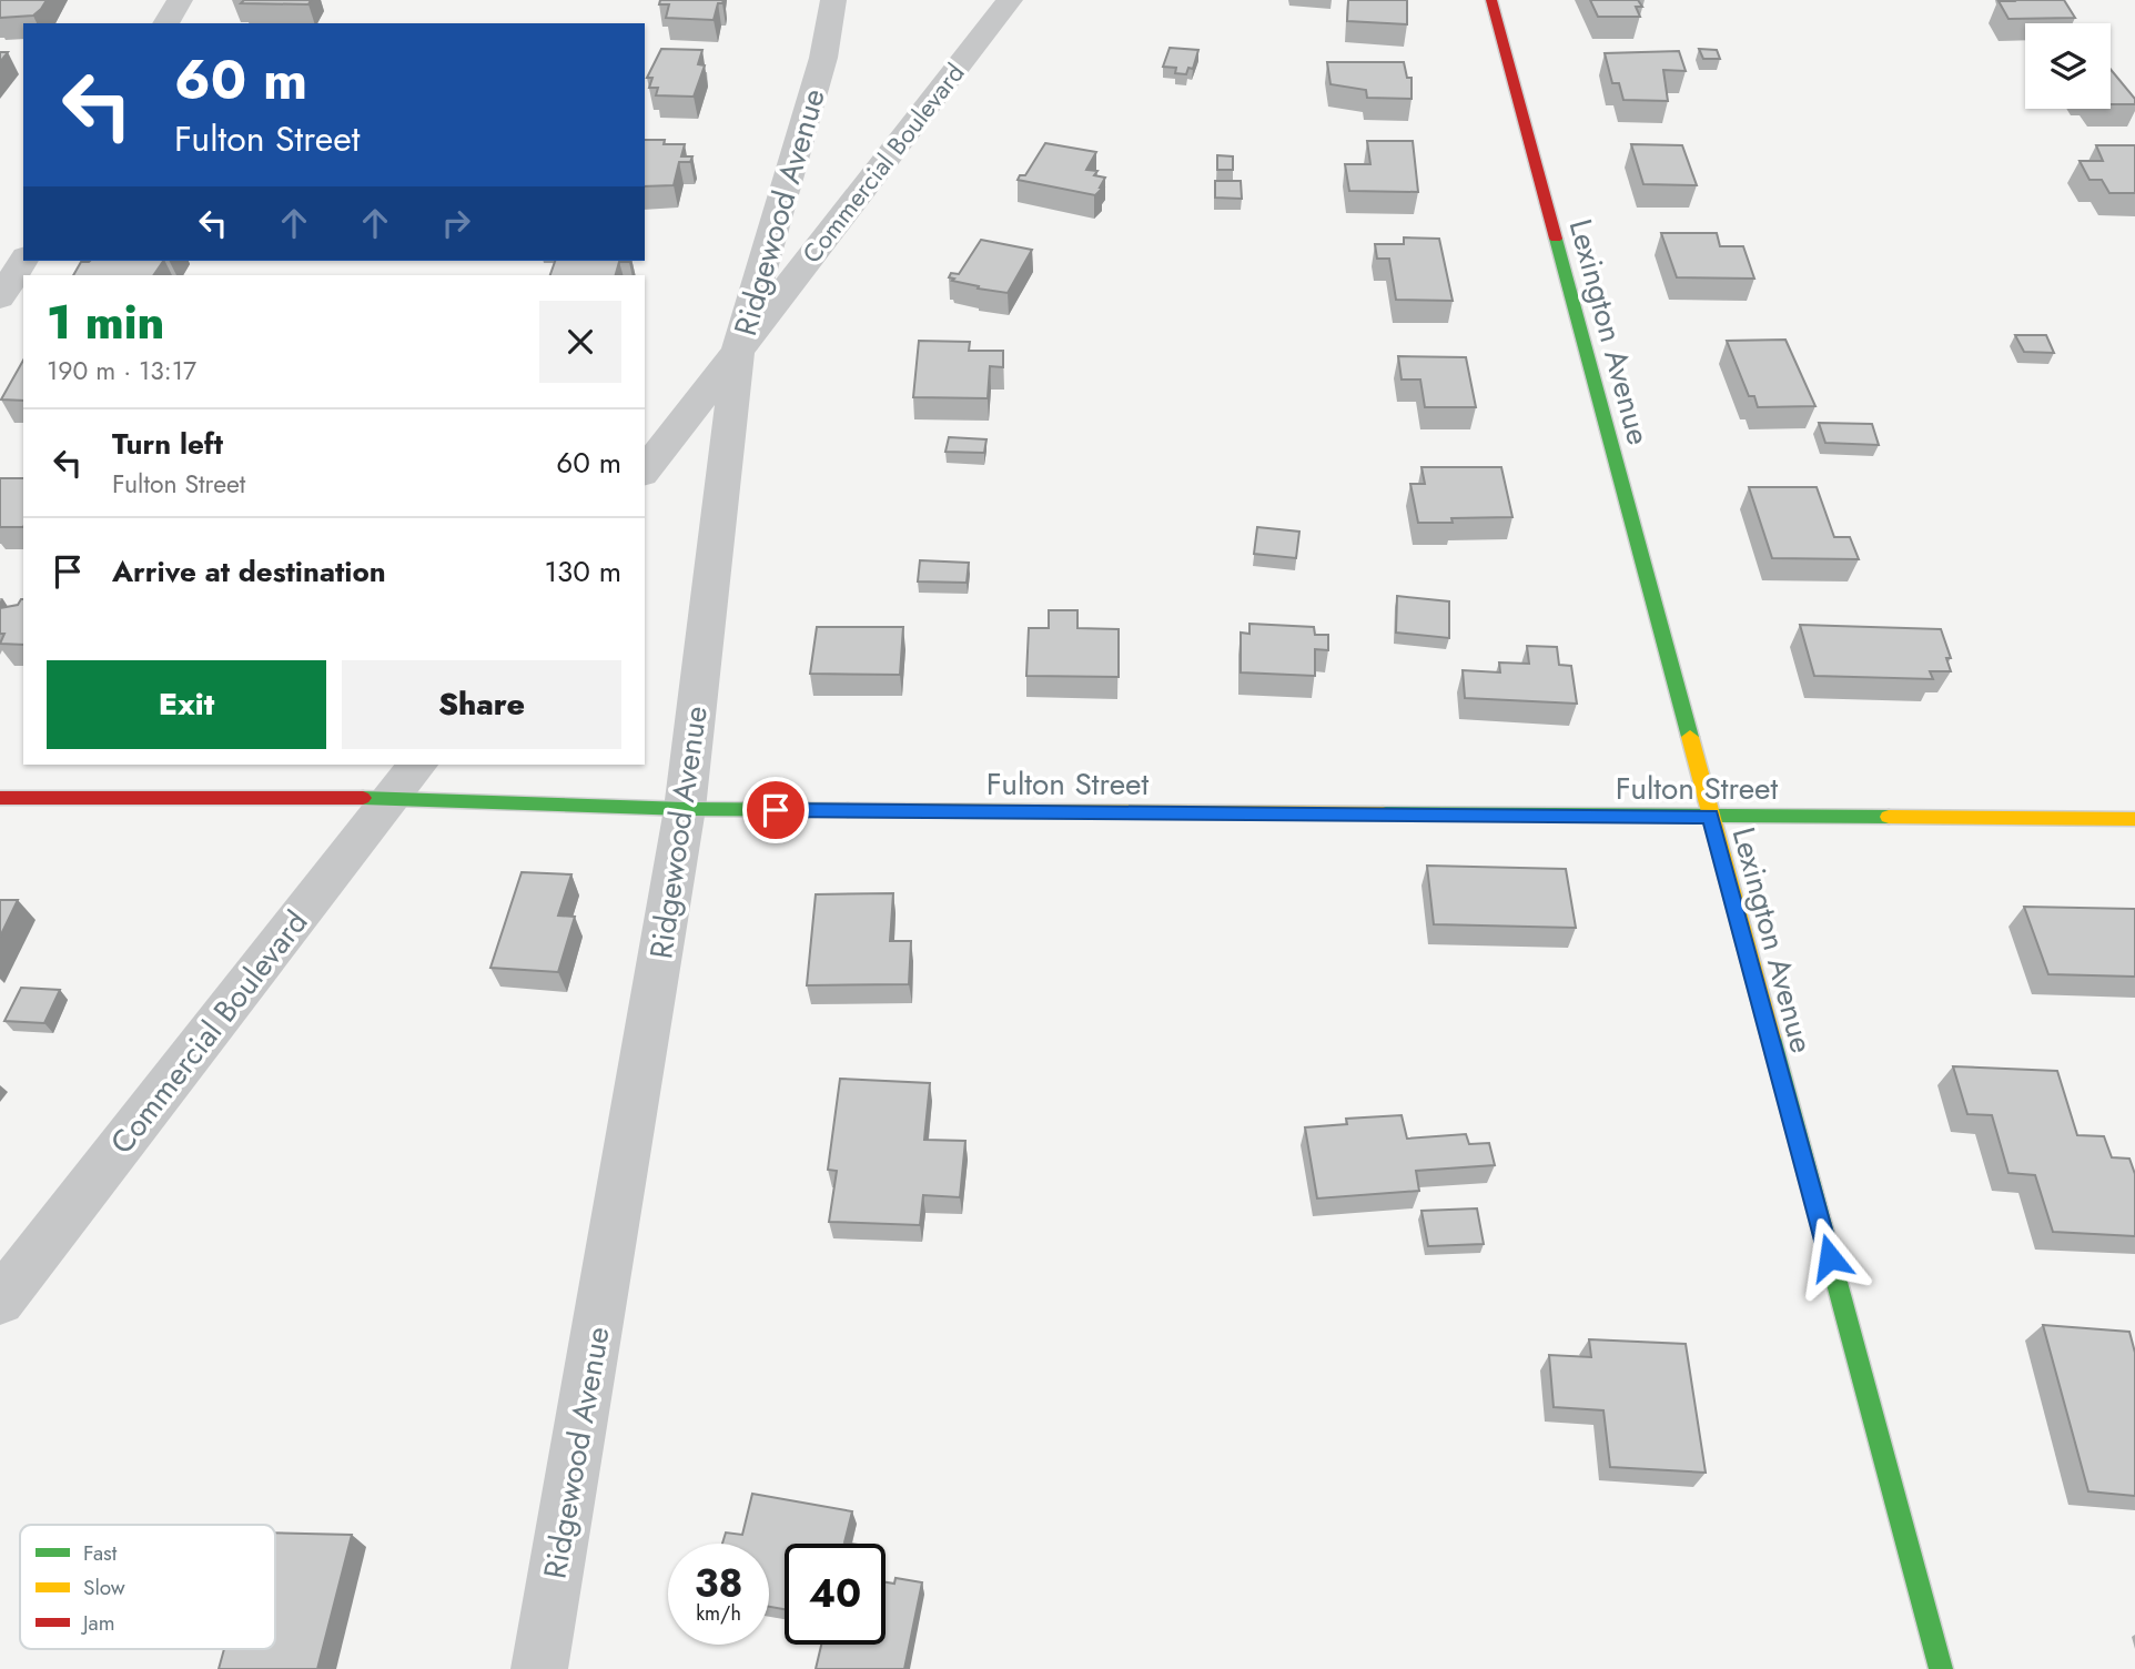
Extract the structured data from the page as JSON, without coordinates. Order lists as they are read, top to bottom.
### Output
{
  "streets": {
    "street": [
      "Commercial Boulevard",
      "Ridgewood Avenue",
      "Lexington Avenue",
      "Fulton Street"
    ]
  },
  "crossings": [
    ["Commercial Boulevard", "Ridgewood Avenue"],
    ["Commercial Boulevard", "Fulton Street"],
    ["Ridgewood Avenue", "Fulton Street"],
    ["Lexington Avenue", "Fulton Street"]
  ],
  "legend": ["Fast", "Slow", "Jam"],
  "page": {
    "turn": ["60 m", "Fulton Street"],
    "heading": ["1 min", "190 m · 13:17"],
    "list": [
      {
        "name": "Turn left",
        "note": "Fulton Street",
        "value": "60 m"
      },
      {
        "name": "Arrive at destination",
        "value": "130 m"
      }
    ],
    "buttons": ["Exit", "Share"],
    "speed": "38 km/h",
    "limit": "40"
  }
}
